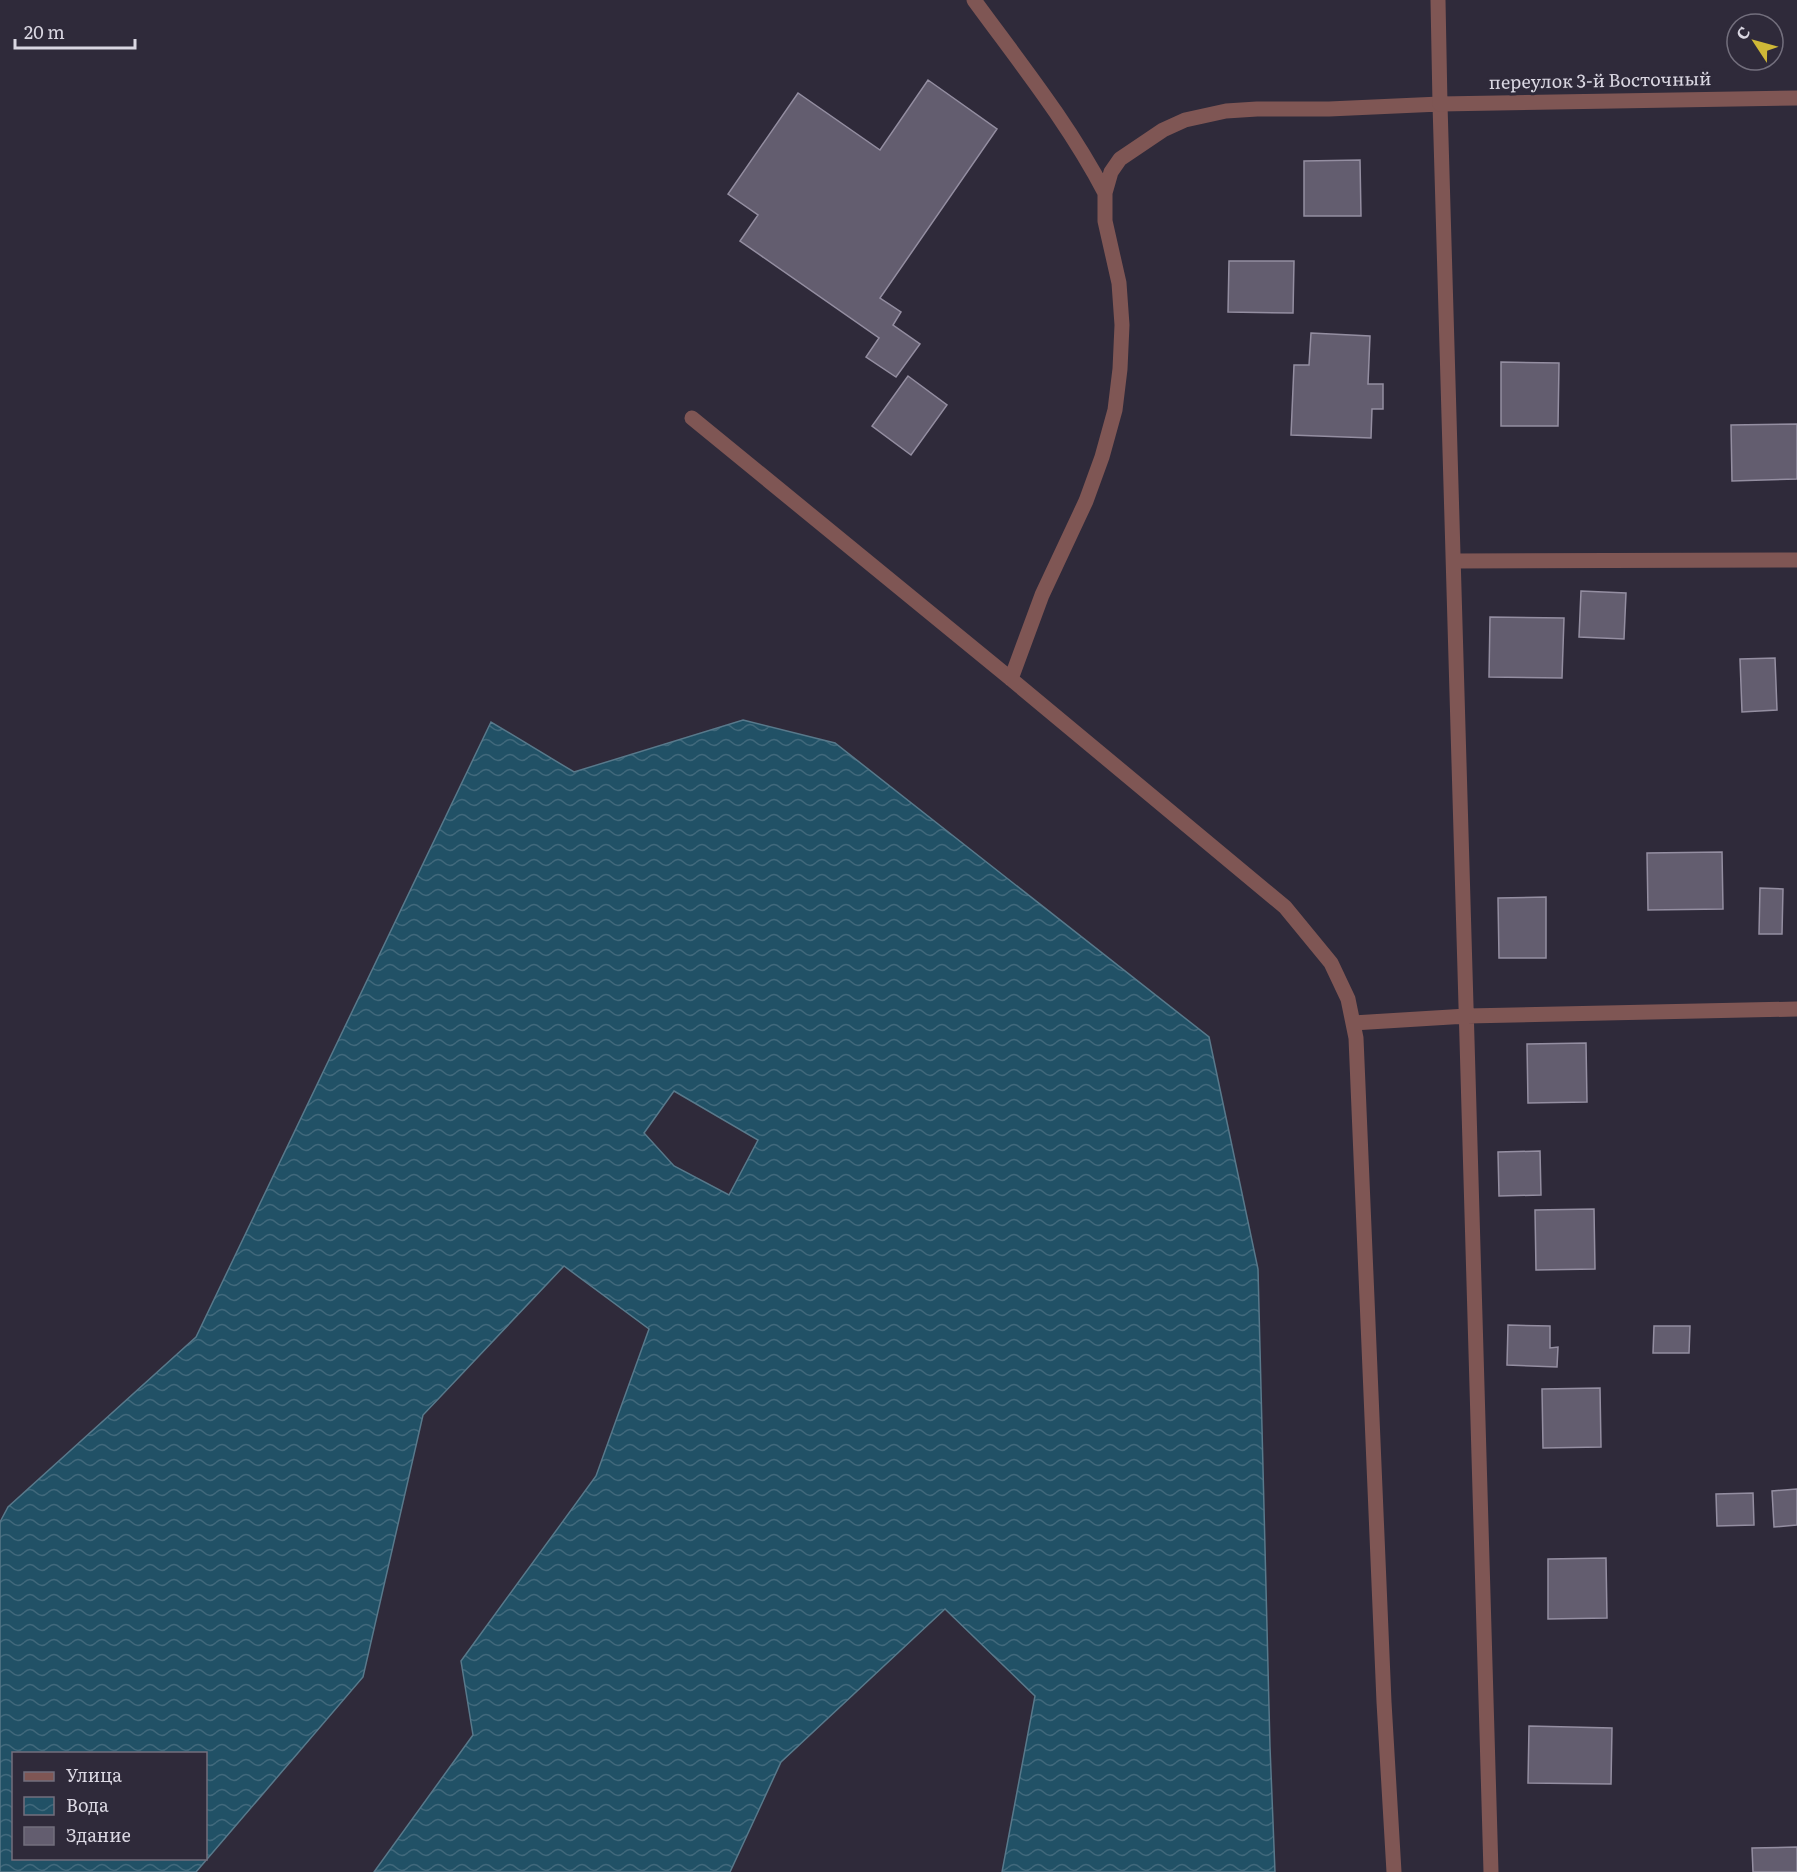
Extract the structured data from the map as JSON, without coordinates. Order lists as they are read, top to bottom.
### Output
{
  "streets": {
    "street": ["переулок 3-й Восточный"]
  },
  "legend": ["Улица", "Вода", "Здание"],
  "scale_bar": "20 m",
  "north": "top left"
}
